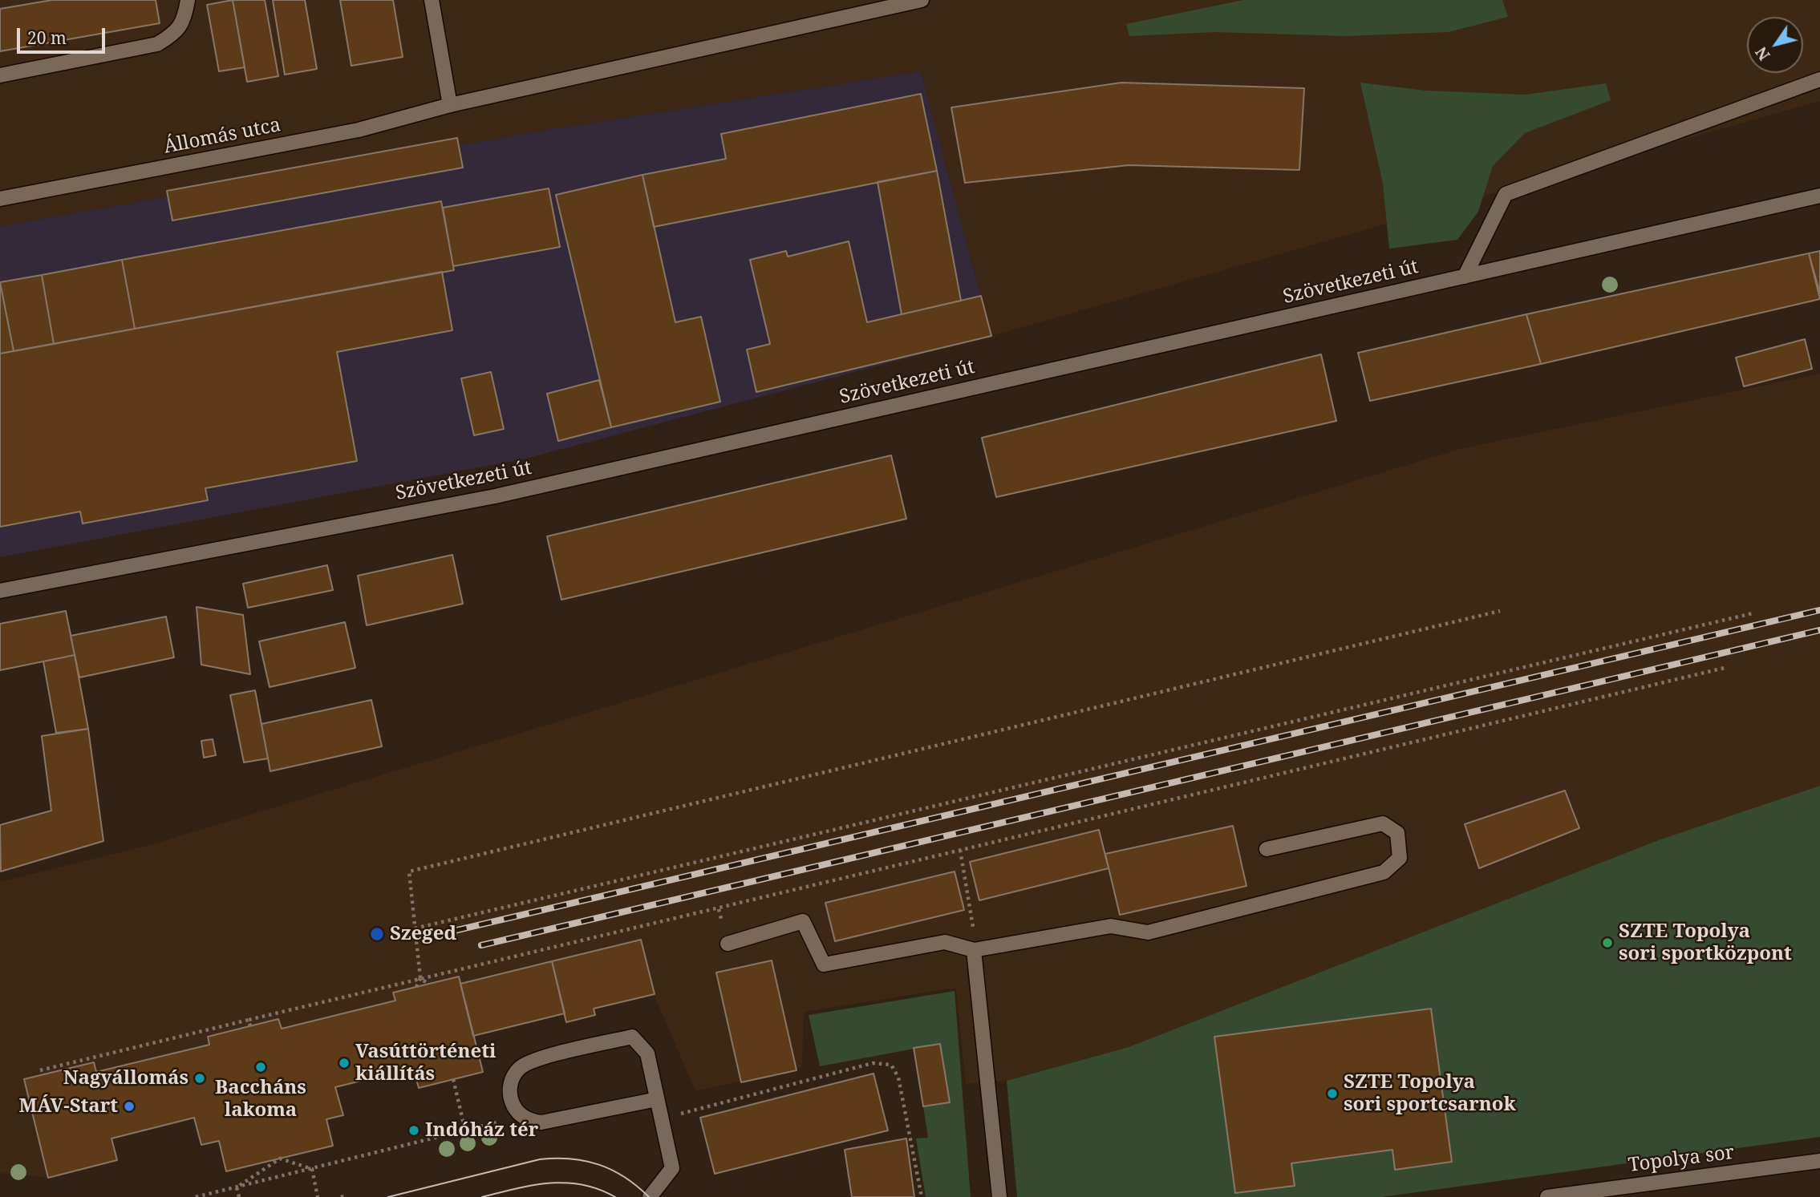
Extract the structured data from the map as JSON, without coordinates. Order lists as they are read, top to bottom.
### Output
{
  "streets": {
    "street": ["Állomás utca", "Szövetkezeti út", "Topolya sor"]
  },
  "places": [
    "Szeged",
    "SZTE Topolya sori sportközpont",
    "Vasúttörténeti kiállítás",
    "Baccháns lakoma",
    "Nagyállomás",
    "SZTE Topolya sori sportcsarnok",
    "MÁV-Start",
    "Indóház tér"
  ],
  "scale_bar": "20 m",
  "north": "bottom left"
}
